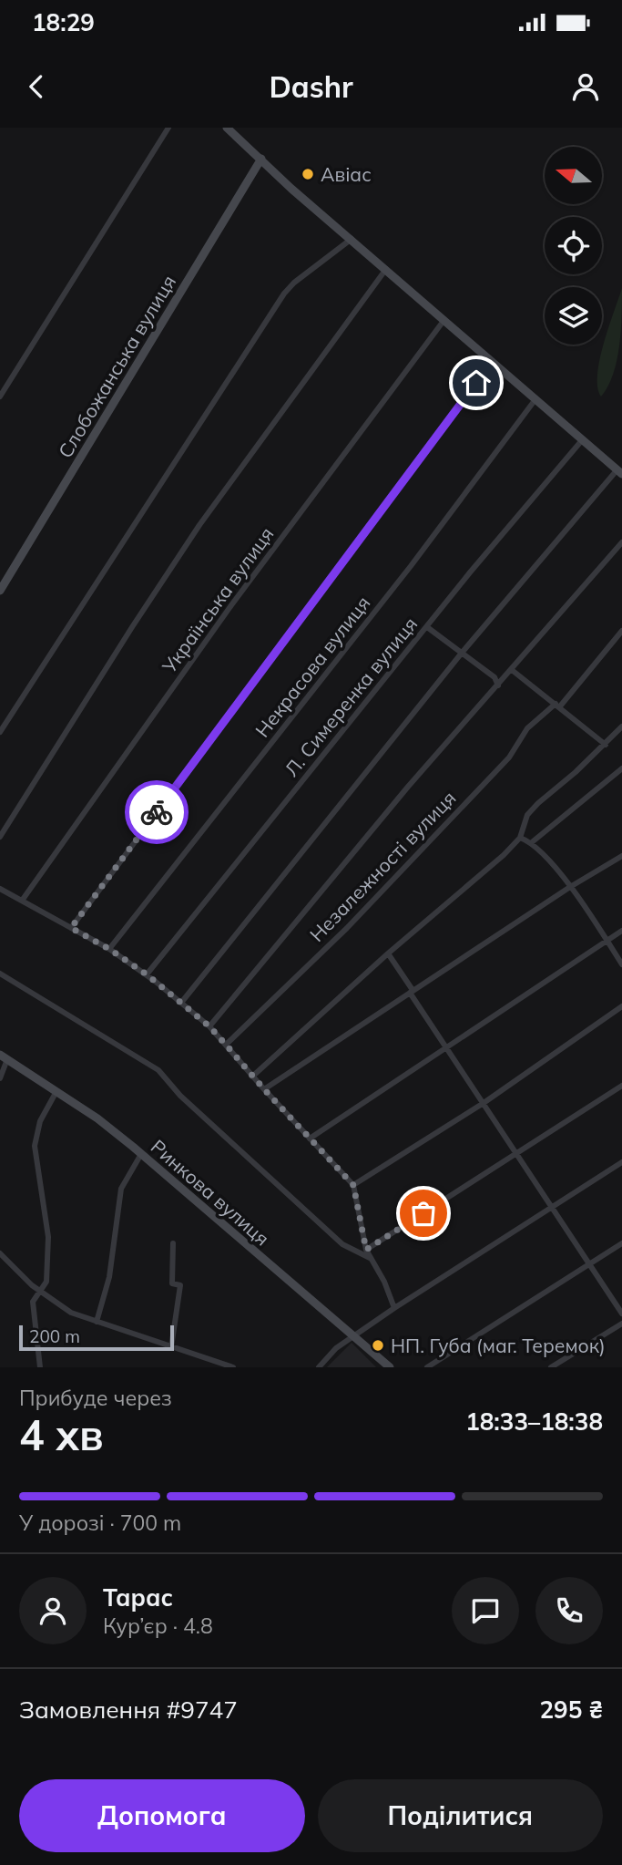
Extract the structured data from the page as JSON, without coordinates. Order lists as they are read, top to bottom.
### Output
{
  "streets": {
    "main road": ["Слобожанська вулиця", "Ринкова вулиця"],
    "street": [
      "Українська вулиця",
      "Некрасова вулиця",
      "Л. Симеренка вулиця",
      "Незалежності вулиця"
    ]
  },
  "places": ["Авіас", "НП. Губа (маг. Теремок)"],
  "scale_bar": "200 m",
  "north": "left",
  "page": {
    "status": "18:29",
    "header": "Dashr",
    "scale": "200 m",
    "heading": ["4 хв", "Прибуде через", "18:33–18:38"],
    "panel": [
      "Тарас",
      "Кур’єр · 4.8",
      "Замовлення #9747",
      "295 ₴"
    ],
    "bar": "У дорозі · 700 m",
    "buttons": ["Допомога", "Поділитися"]
  }
}
